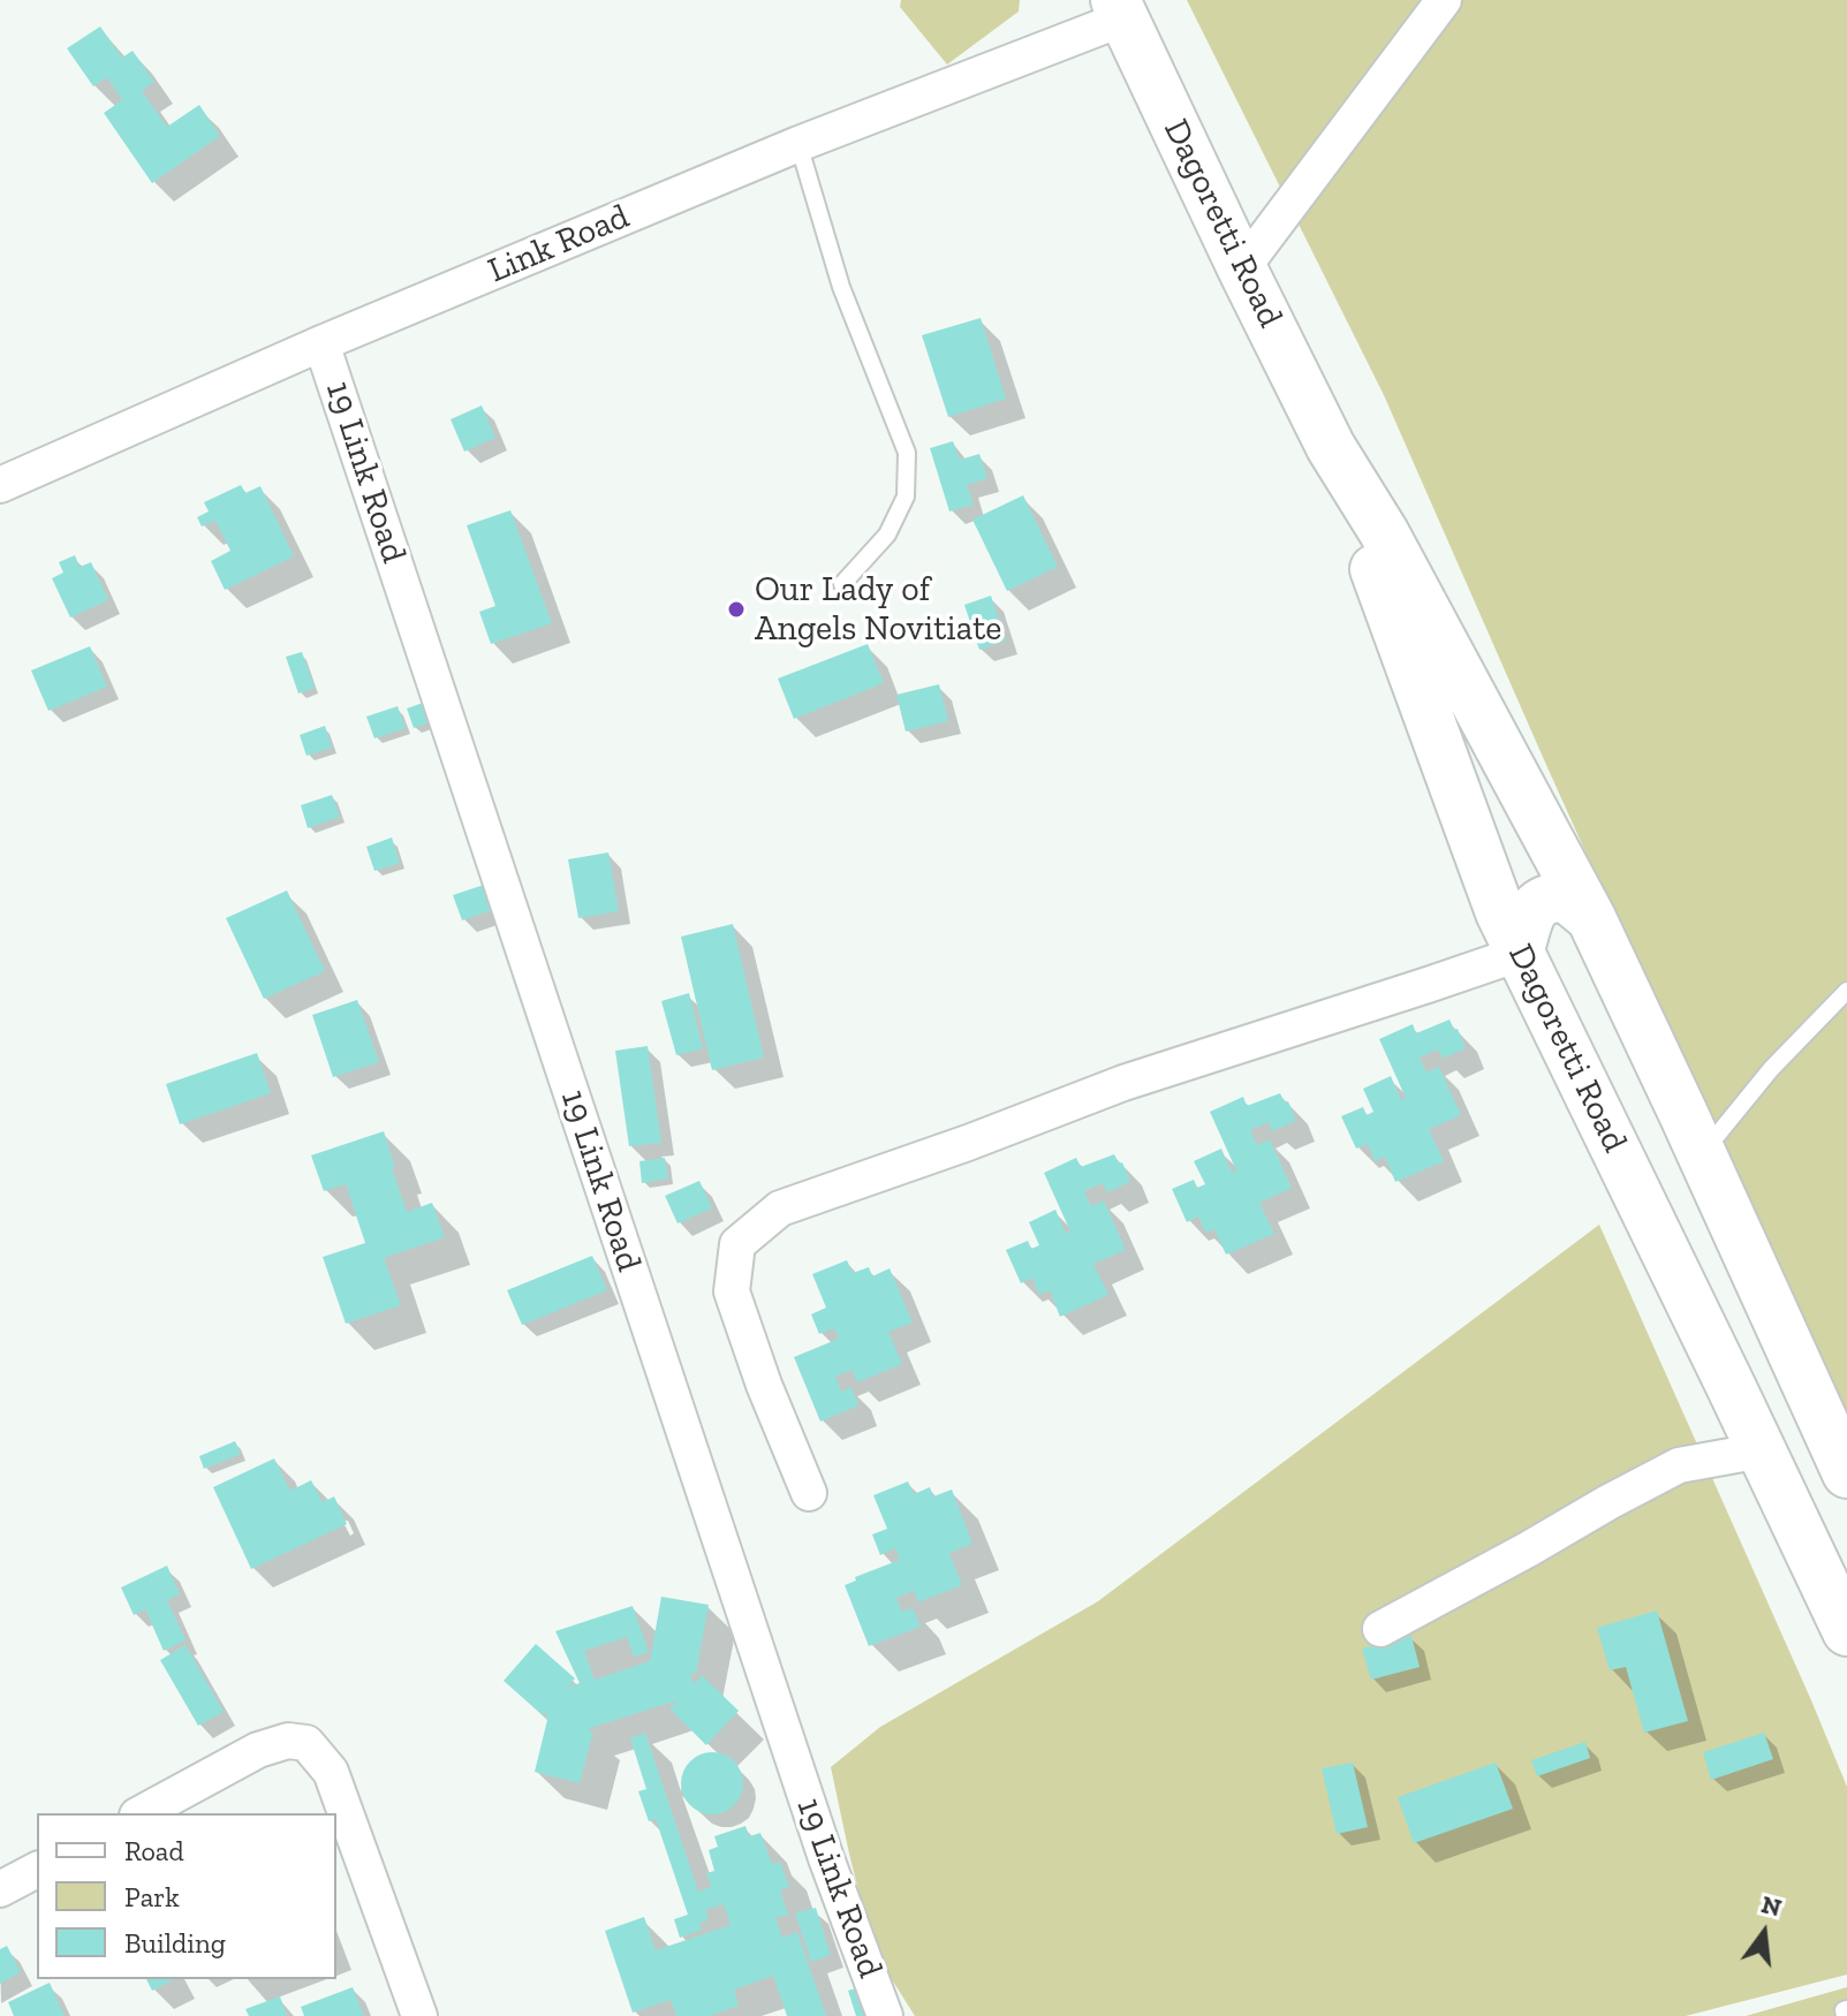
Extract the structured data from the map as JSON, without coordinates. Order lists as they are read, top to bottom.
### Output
{
  "streets": {
    "main road": ["Dagoretti Road"],
    "street": ["Link Road", "19 Link Road"]
  },
  "crossings": [
    ["Dagoretti Road", "Link Road"],
    ["Link Road", "19 Link Road"]
  ],
  "places": ["Our Lady of Angels Novitiate"],
  "legend": ["Road", "Park", "Building"],
  "north": "top"
}
